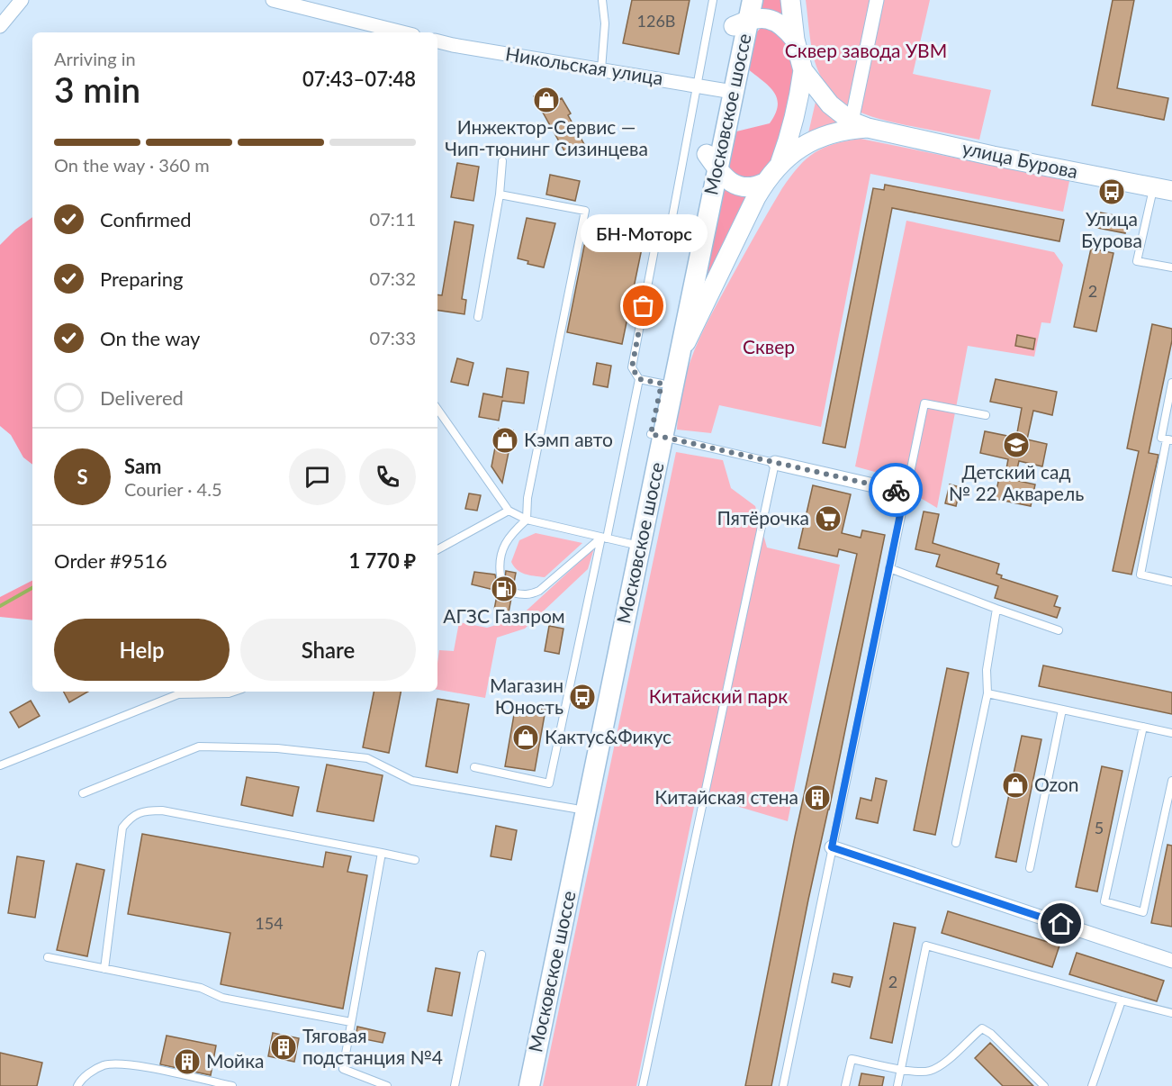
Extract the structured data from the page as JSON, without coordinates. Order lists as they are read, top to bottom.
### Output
{
  "streets": {
    "main road": ["Московское шоссе", "улица Бурова"],
    "street": ["Никольская улица"]
  },
  "crossings": [
    ["Никольская улица", "Московское шоссе"]
  ],
  "parks": ["Сквер завода УВМ", "Сквер", "Китайский парк"],
  "places": {
    "shop": [
      "Инжектор-Сервис — Чип-тюнинг Сизинцева",
      "Кэмп авто",
      "Кактус&Фикус",
      "Ozon"
    ],
    "bus stop": ["Улица Бурова", "Магазин Юность"],
    "other": ["БН-Моторс"],
    "school or university": ["Детский сад № 22 Акварель"],
    "supermarket": ["Пятёрочка"],
    "fuel station": ["АГЗС Газпром"],
    "building": ["Китайская стена", "Тяговая подстанция №4", "Мойка"]
  },
  "house_numbers": [
    "126В",
    "2",
    "5",
    "154",
    "2"
  ],
  "page": {
    "heading": ["3 min", "Arriving in", "07:43–07:48"],
    "panel": [
      "Sam",
      "Courier · 4.5",
      "Order #9516",
      "1 770 ₽"
    ],
    "bar": "On the way · 360 m",
    "list": [
      ["Confirmed", "07:11"],
      ["Preparing", "07:32"],
      ["On the way", "07:33"],
      "Delivered"
    ],
    "bubble": "БН-Моторс",
    "round": "S",
    "buttons": ["Help", "Share"]
  }
}
